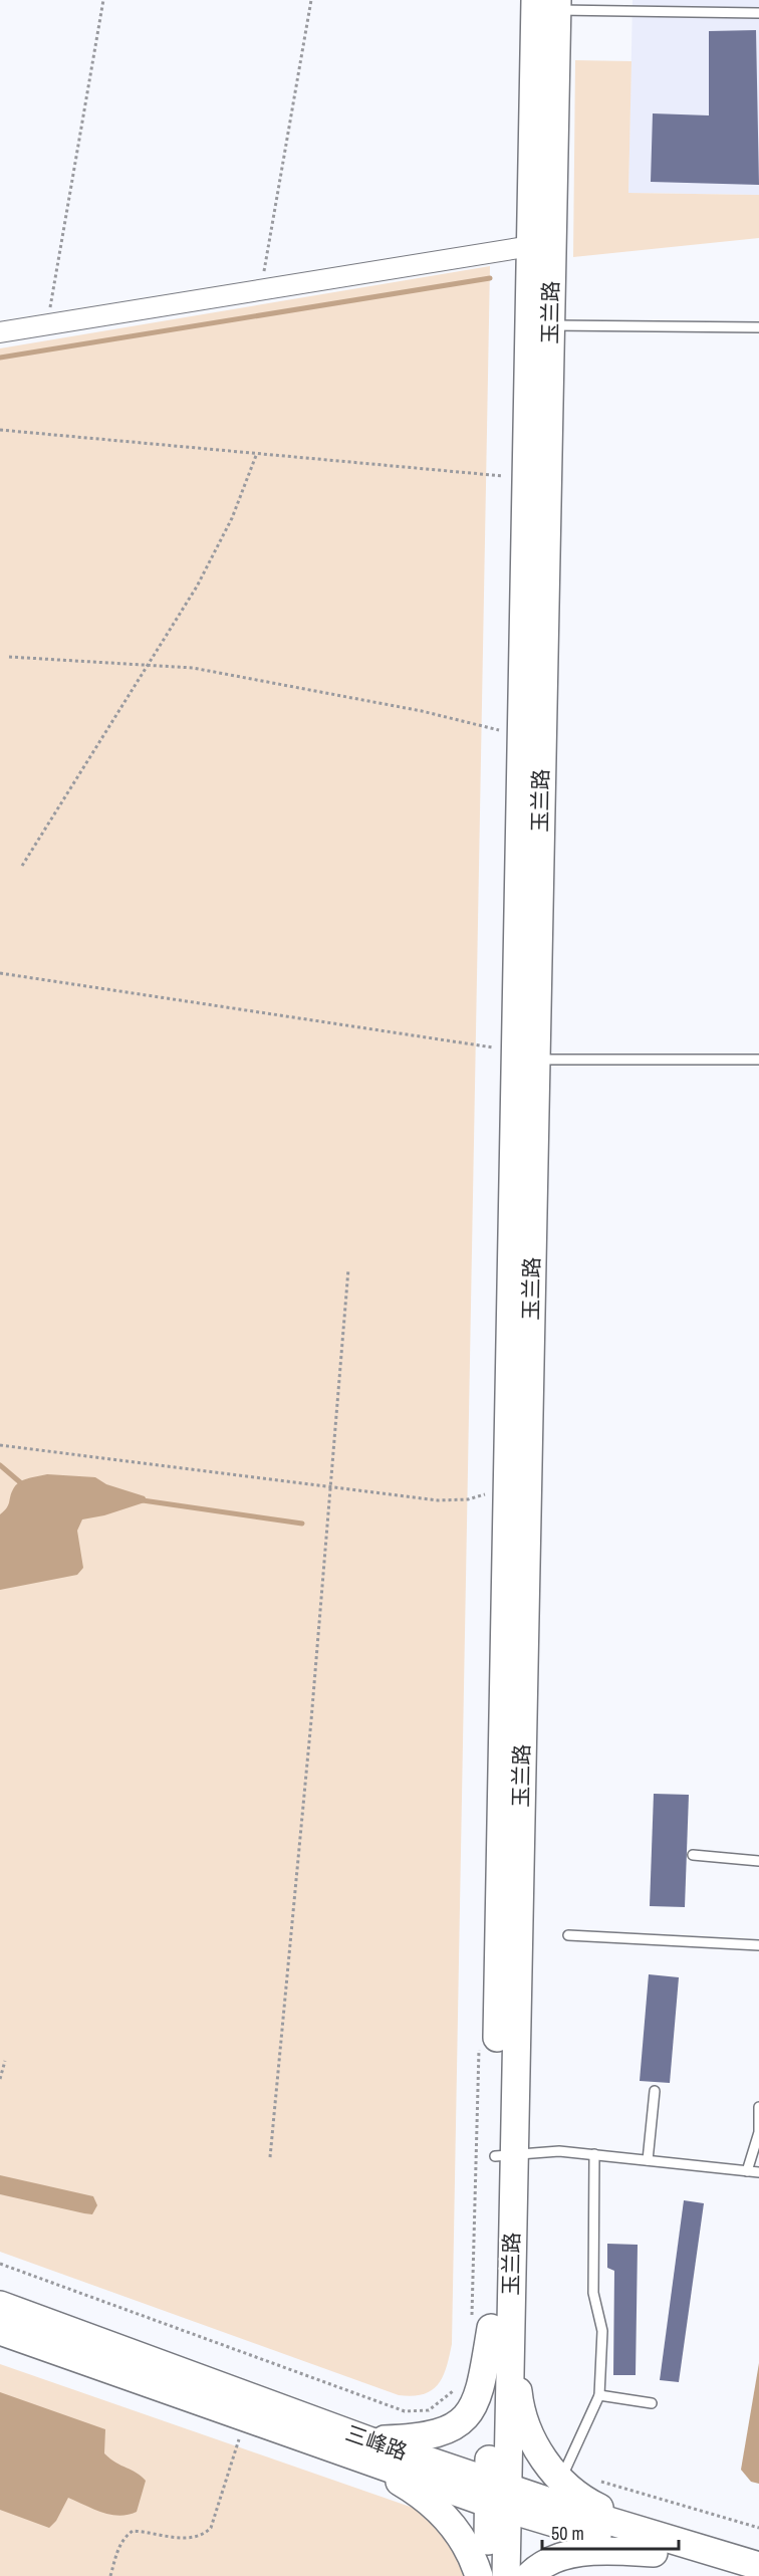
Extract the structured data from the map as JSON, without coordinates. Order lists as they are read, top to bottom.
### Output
{
  "streets": {
    "street": ["玉兰路", "三峰路"]
  },
  "crossings": [
    ["玉兰路", "三峰路"]
  ],
  "scale_bar": "50 m"
}
